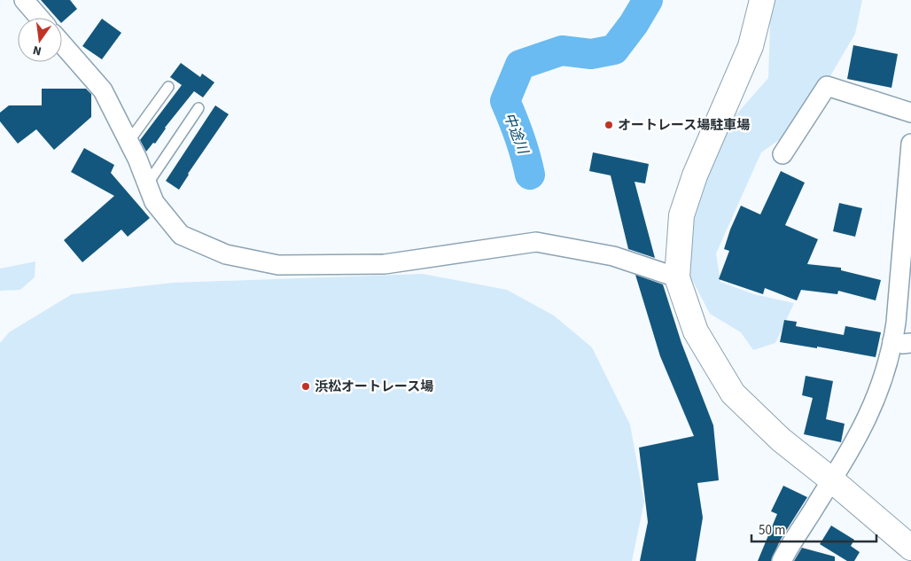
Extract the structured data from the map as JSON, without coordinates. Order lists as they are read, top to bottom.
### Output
{
  "water": ["中途川"],
  "places": ["オートレース場駐車場", "浜松オートレース場"],
  "scale_bar": "50 m",
  "north": "bottom"
}
